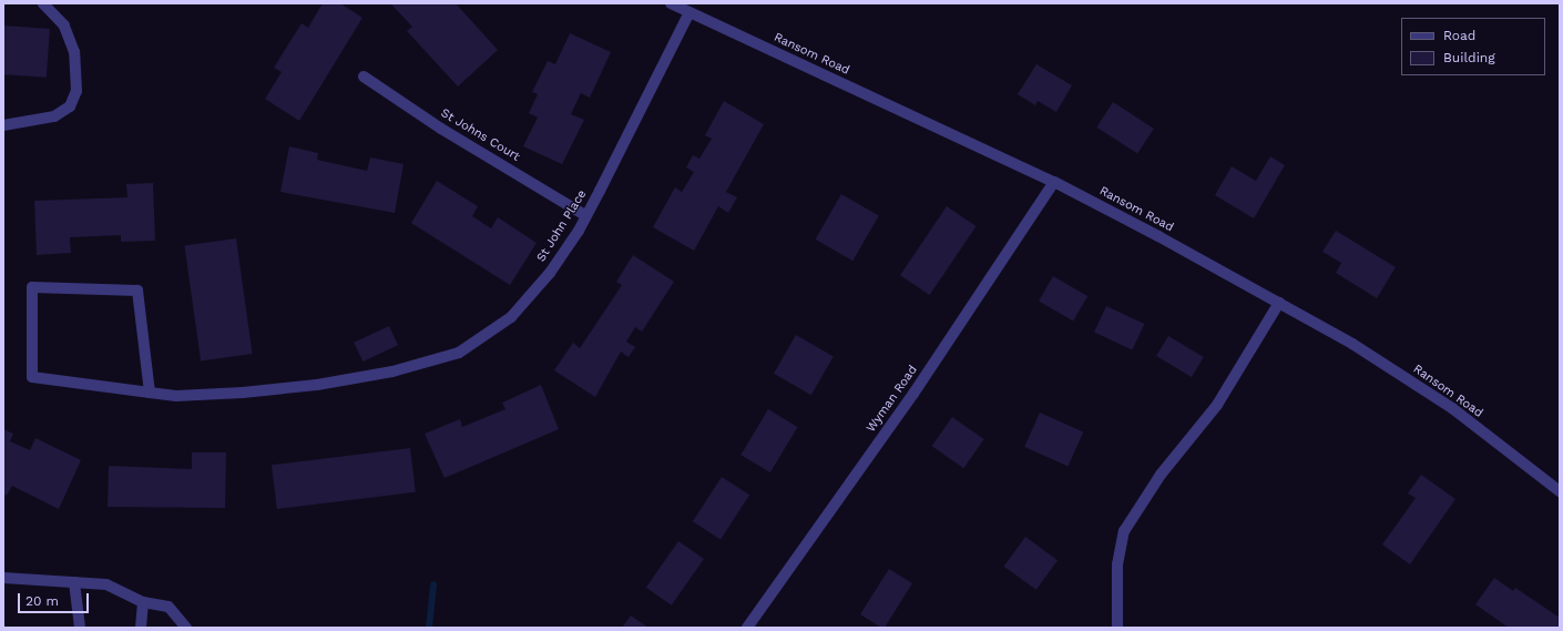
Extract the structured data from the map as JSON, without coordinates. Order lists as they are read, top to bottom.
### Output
{
  "streets": {
    "street": [
      "Ransom Road",
      "St Johns Court",
      "St John Place",
      "Wyman Road"
    ]
  },
  "crossings": [
    ["Ransom Road", "St John Place"],
    ["Ransom Road", "Wyman Road"],
    ["St Johns Court", "St John Place"]
  ],
  "legend": ["Road", "Building"],
  "scale_bar": "20 m"
}
